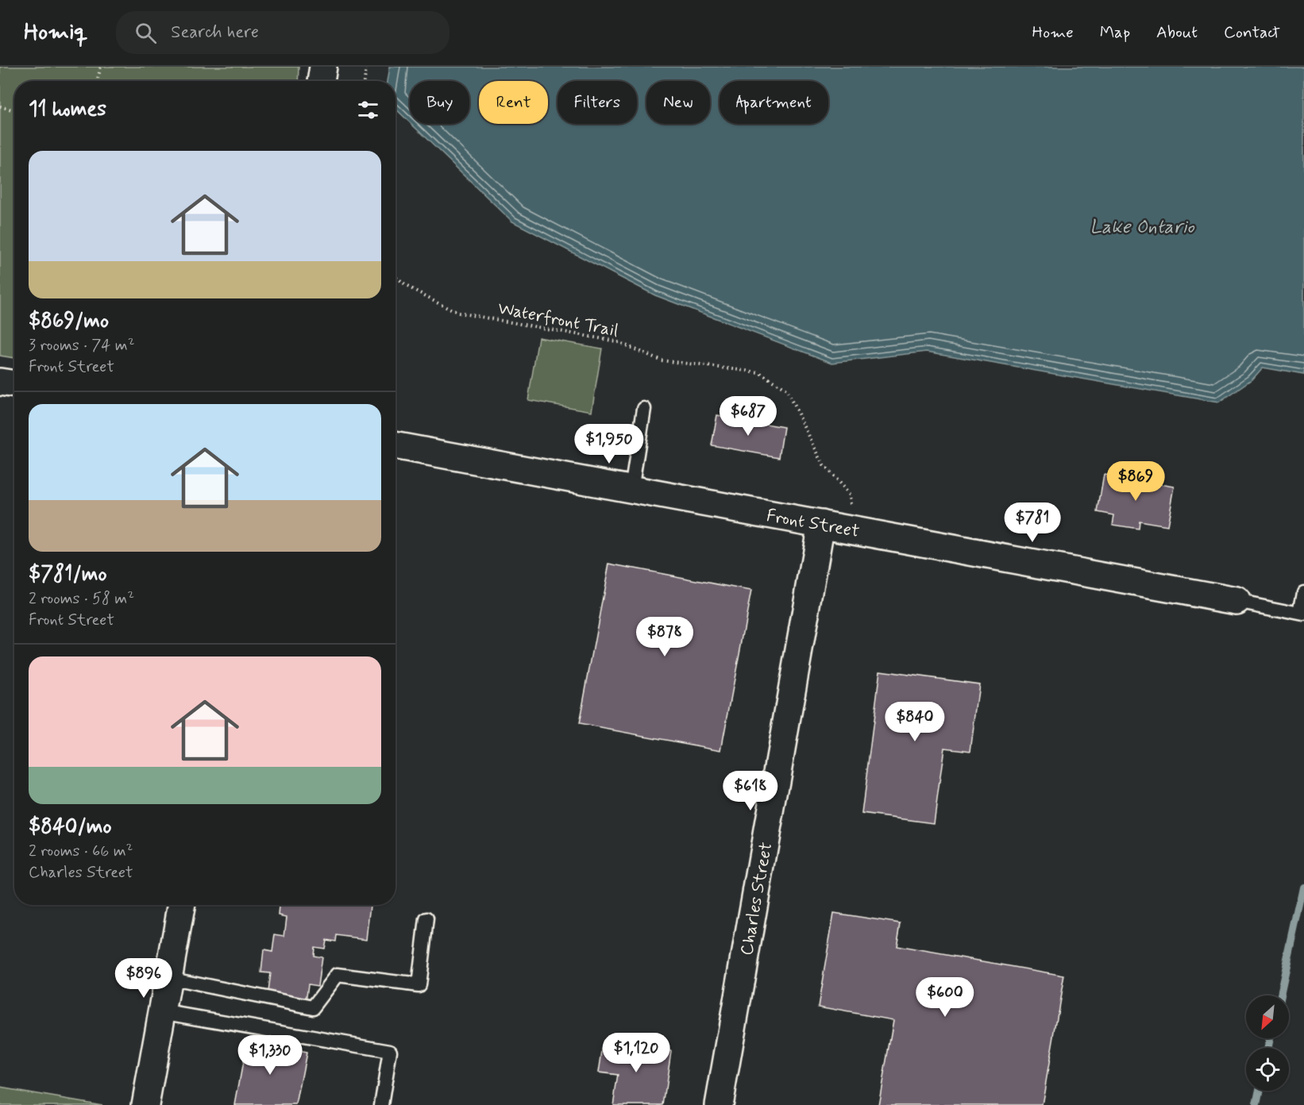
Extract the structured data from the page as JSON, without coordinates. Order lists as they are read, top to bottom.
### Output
{
  "streets": {
    "street": ["Front Street", "Charles Street"],
    "path": ["Waterfront Trail"]
  },
  "crossings": [
    ["Front Street", "Charles Street"]
  ],
  "water": ["Lake Ontario"],
  "north": "bottom left",
  "page": {
    "header": "Homiq",
    "search": "Search here",
    "nav": [
      "Home",
      "Map",
      "About",
      "Contact"
    ],
    "chip": [
      "Buy",
      "Rent",
      "Filters",
      "New",
      "Apartment"
    ],
    "heading": "11 homes",
    "list": [
      {
        "name": "$869/mo",
        "note": "3 rooms · 74 m² · Front Street"
      },
      {
        "name": "$781/mo",
        "note": "2 rooms · 58 m² · Front Street"
      },
      {
        "name": "$840/mo",
        "note": "2 rooms · 66 m² · Charles Street"
      }
    ],
    "price": [
      "$687",
      "$1,950",
      "$869",
      "$781",
      "$878",
      "$840",
      "$618",
      "$896",
      "$600",
      "$1,120",
      "$1,330"
    ]
  }
}
